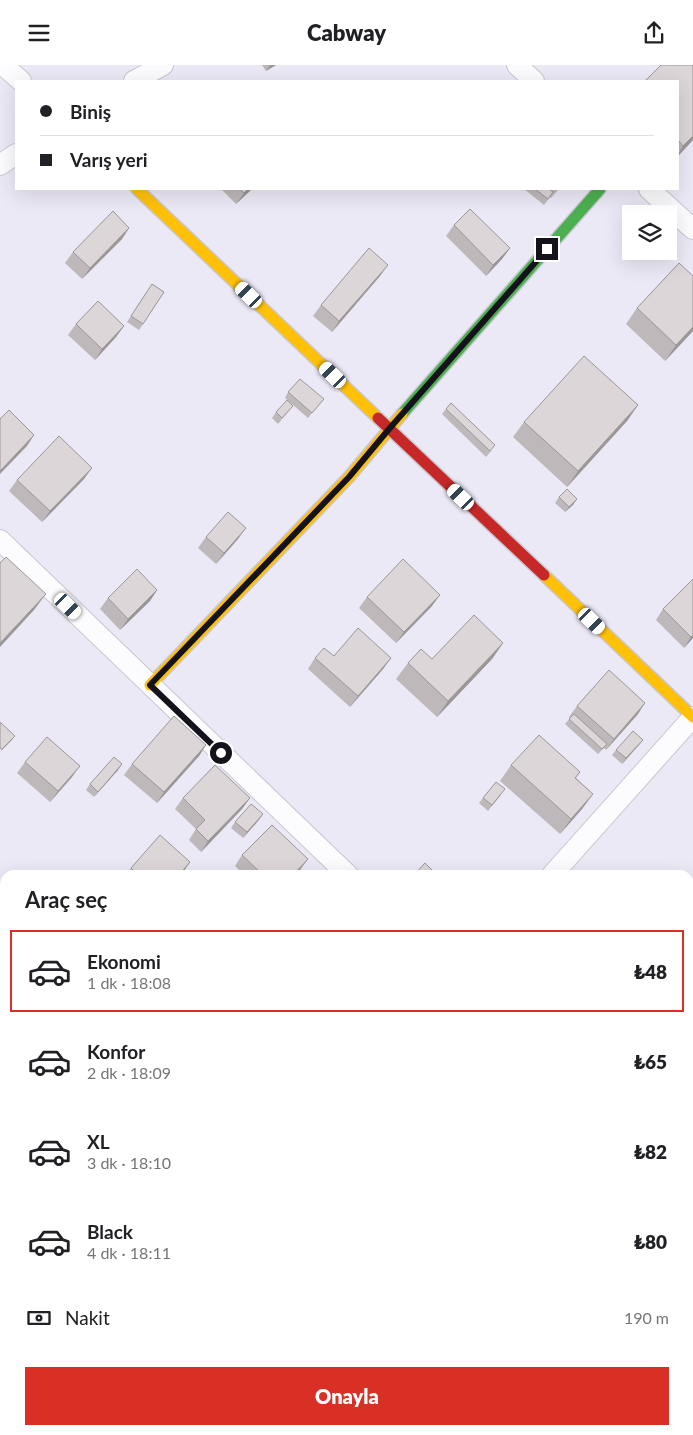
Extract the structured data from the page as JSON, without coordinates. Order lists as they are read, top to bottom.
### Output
{
  "page": {
    "header": "Cabway",
    "banner": ["Biniş", "Varış yeri"],
    "heading": "Araç seç",
    "list": [
      {
        "name": "Ekonomi",
        "note": "1 dk · 18:08",
        "value": "₺48"
      },
      {
        "name": "Konfor",
        "note": "2 dk · 18:09",
        "value": "₺65"
      },
      {
        "name": "XL",
        "note": "3 dk · 18:10",
        "value": "₺82"
      },
      {
        "name": "Black",
        "note": "4 dk · 18:11",
        "value": "₺80"
      }
    ],
    "pay": ["Nakit", "190 m"],
    "buttons": "Onayla"
  }
}
